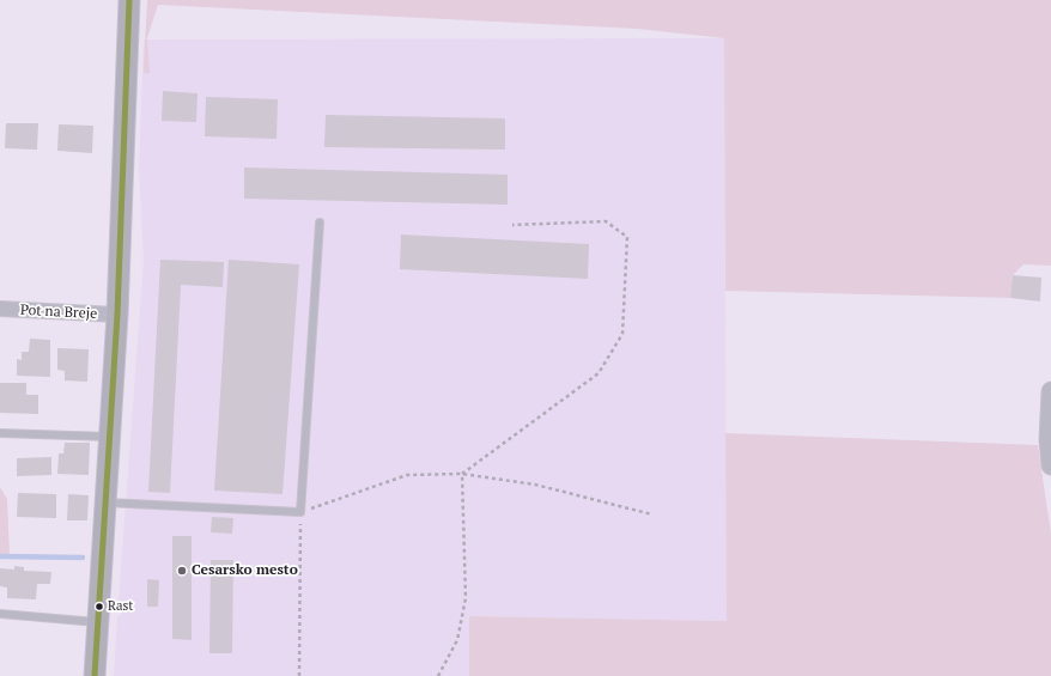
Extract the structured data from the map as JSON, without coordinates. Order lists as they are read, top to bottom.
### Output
{
  "streets": {
    "street": ["Pot na Breje"]
  },
  "places": ["Cesarsko mesto", "Rast"]
}
